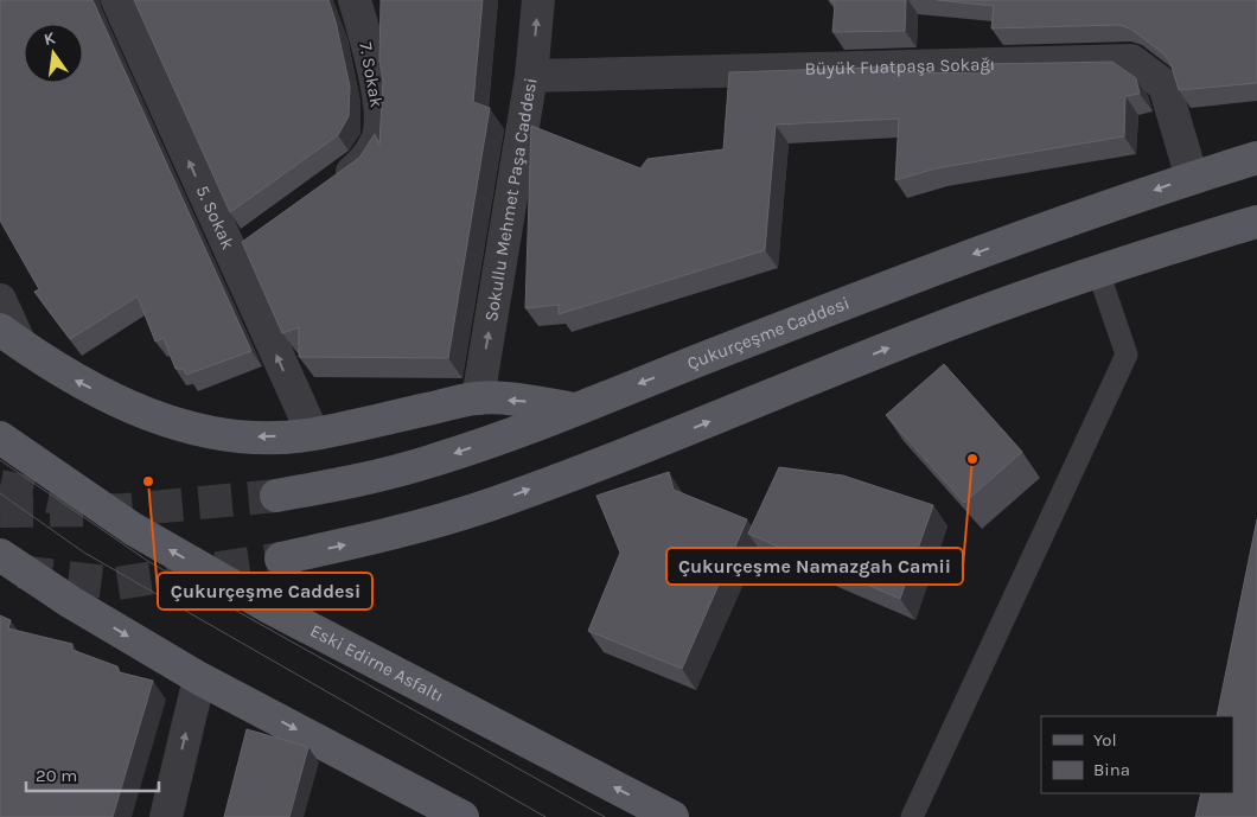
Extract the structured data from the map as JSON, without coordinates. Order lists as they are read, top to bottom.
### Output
{
  "streets": {
    "main road": ["Çukurçeşme Caddesi", "Eski Edirne Asfaltı"],
    "street": [
      "Büyük Fuatpaşa Sokağı",
      "7. Sokak",
      "Sokullu Mehmet Paşa Caddesi",
      "5. Sokak"
    ]
  },
  "crossings": [
    ["Büyük Fuatpaşa Sokağı", "Sokullu Mehmet Paşa Caddesi"],
    ["Büyük Fuatpaşa Sokağı", "Çukurçeşme Caddesi"]
  ],
  "one_way": ["Sokullu Mehmet Paşa Caddesi", "5. Sokak"],
  "places": ["Çukurçeşme Namazgah Camii", "Çukurçeşme Caddesi"],
  "legend": ["Yol", "Bina"],
  "scale_bar": "20 m",
  "north": "top"
}
